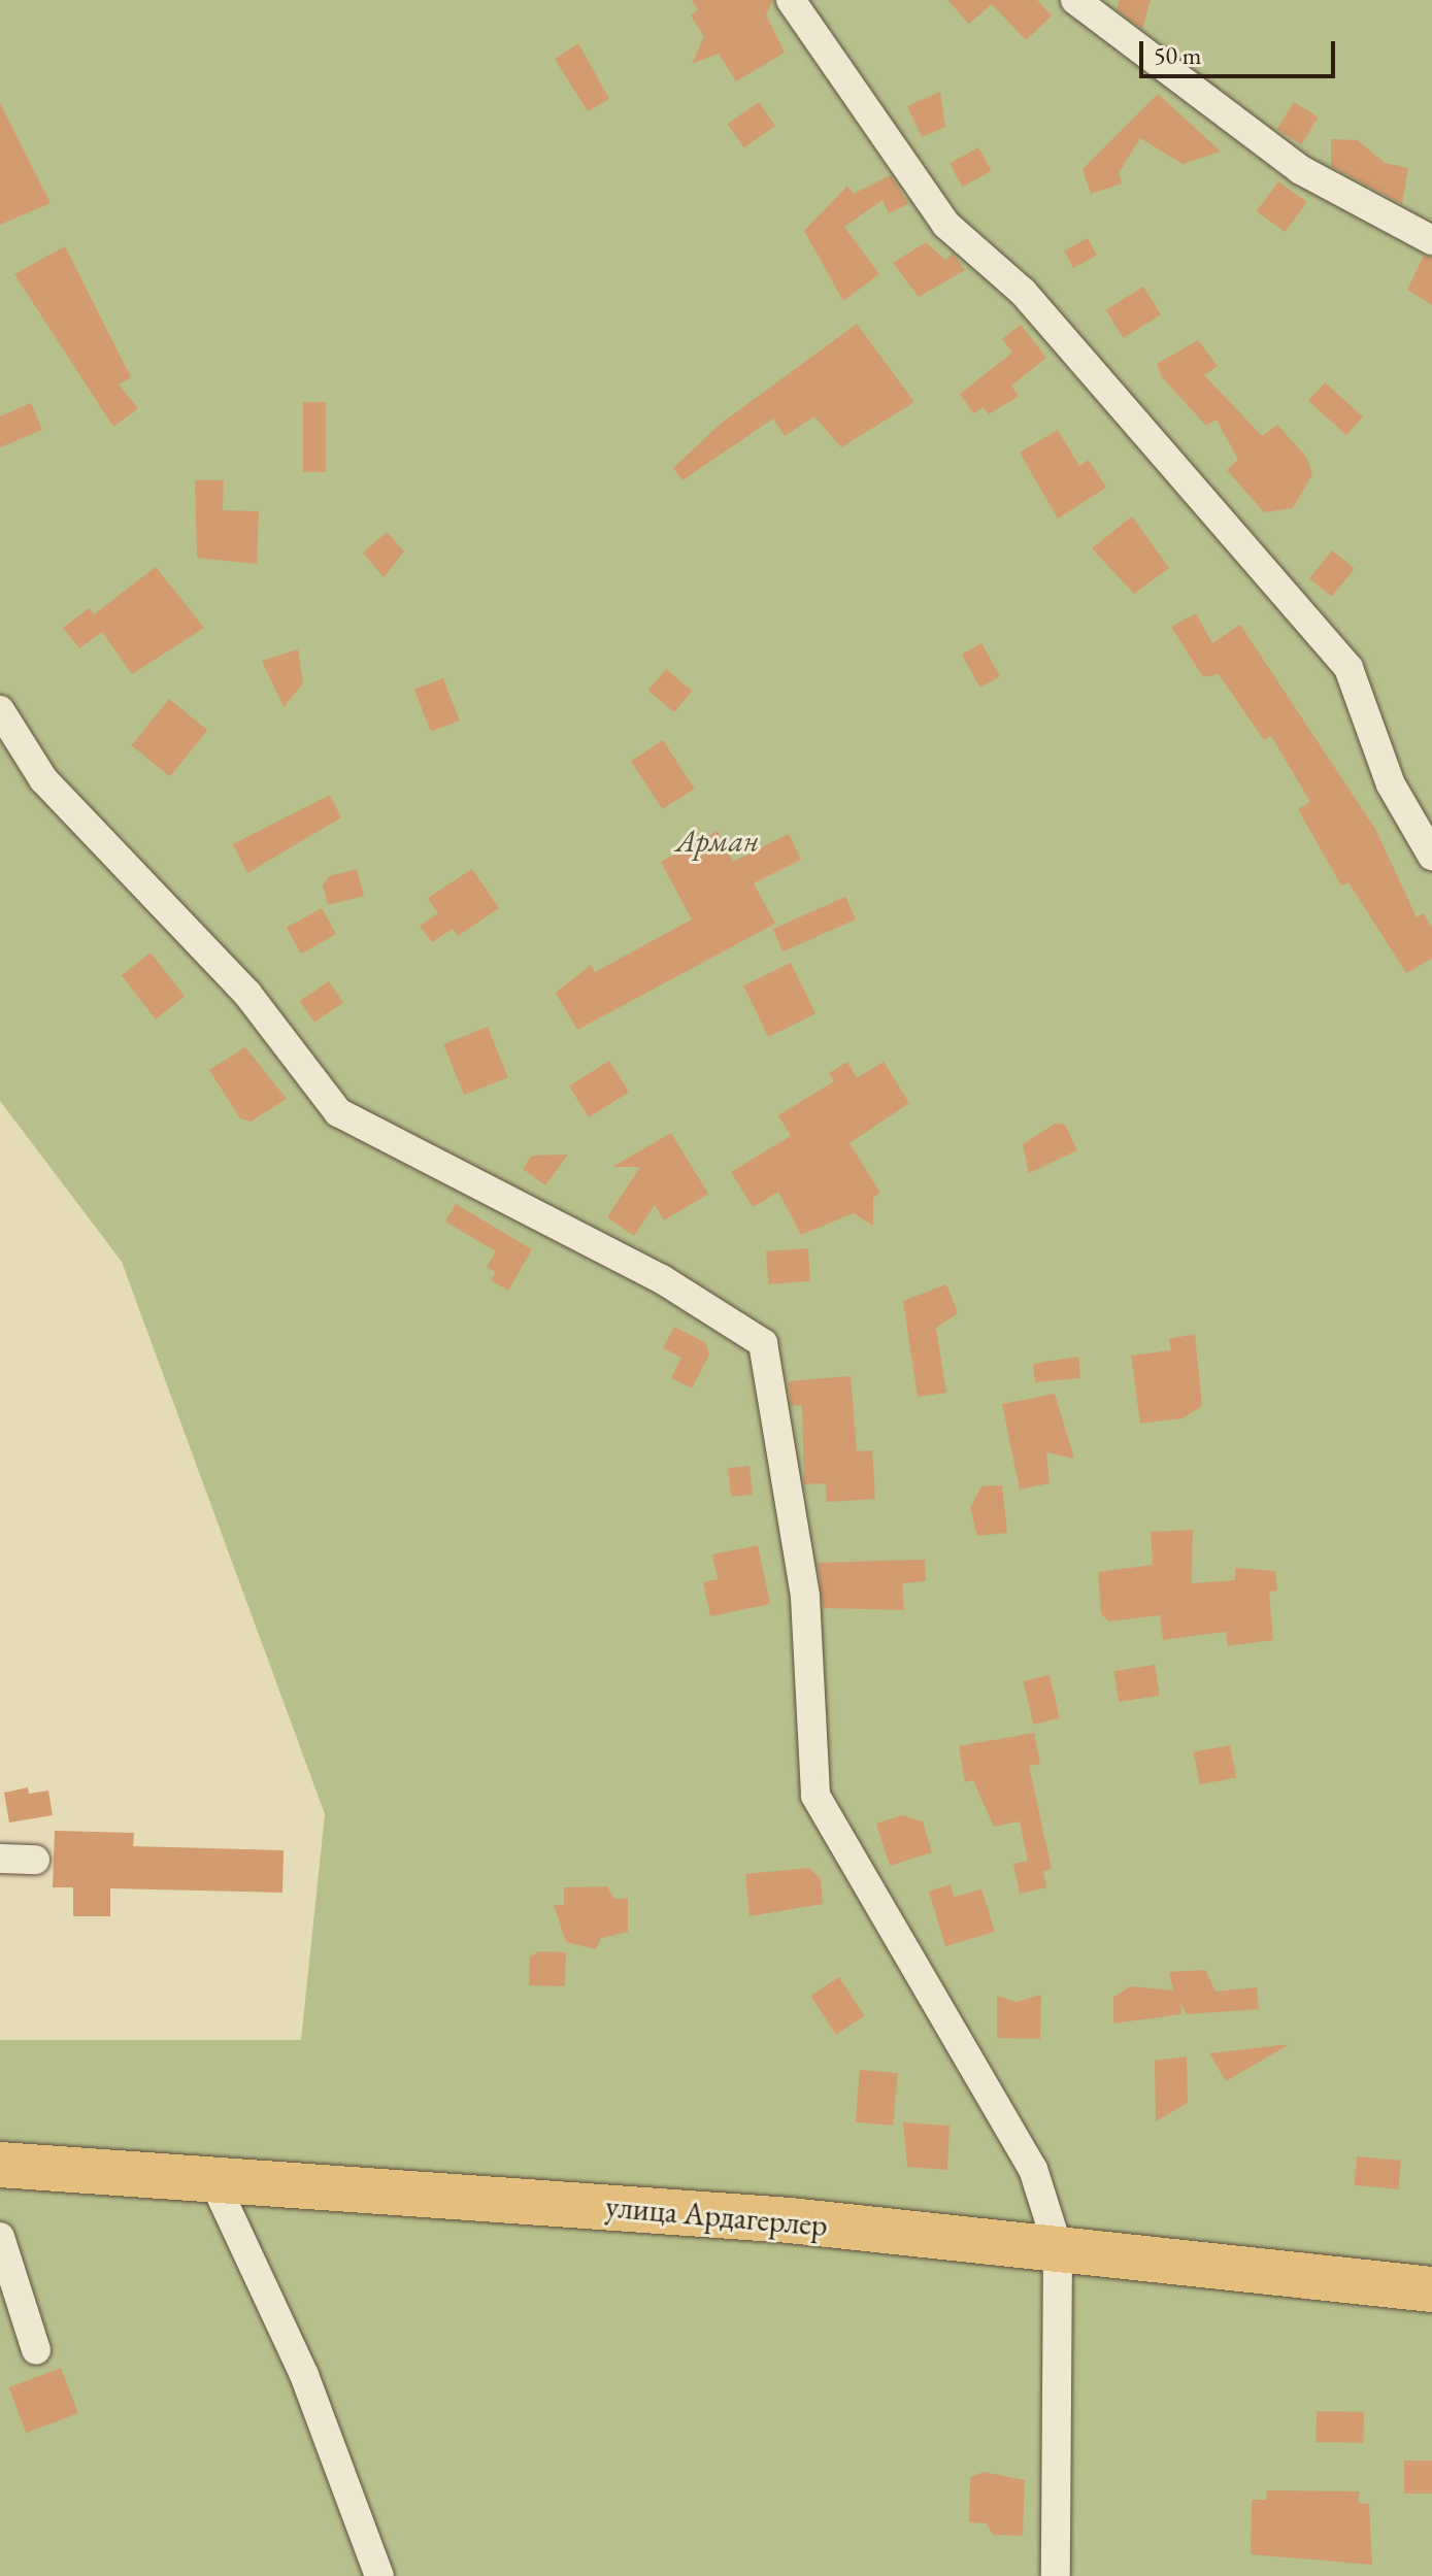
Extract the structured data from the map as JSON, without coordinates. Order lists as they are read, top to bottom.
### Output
{
  "streets": {
    "main road": ["улица Ардагерлер"]
  },
  "parks": ["Арман"],
  "scale_bar": "50 m"
}
